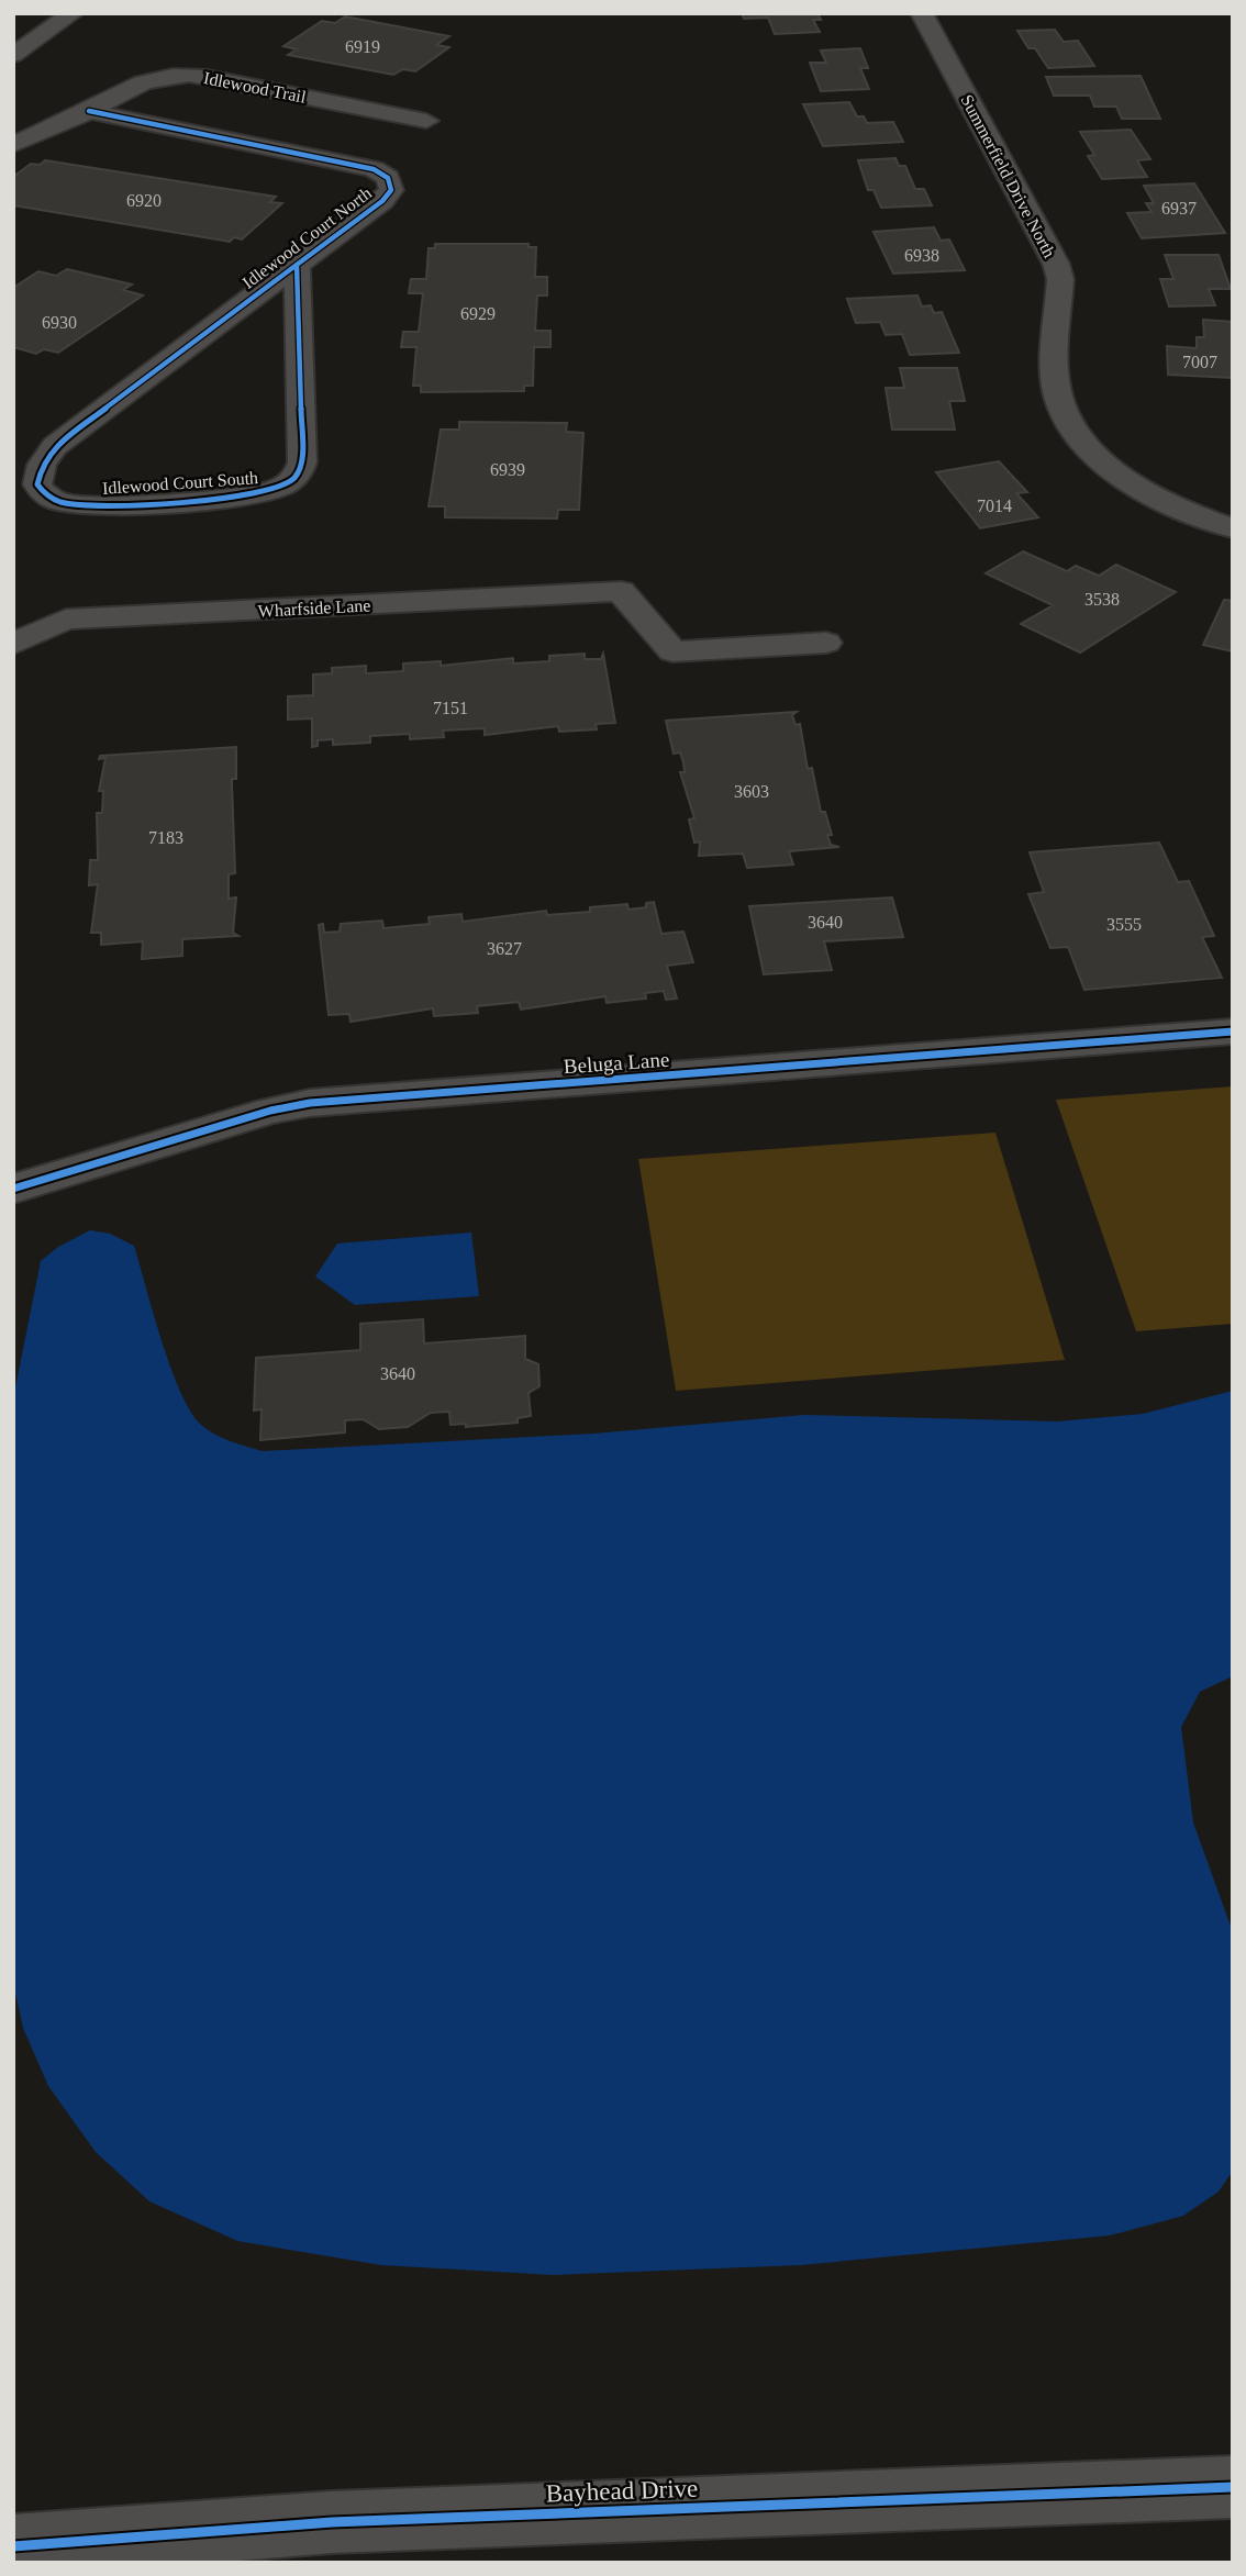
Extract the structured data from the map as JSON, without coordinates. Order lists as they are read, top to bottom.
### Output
{
  "streets": {
    "street": [
      "Idlewood Trail",
      "Summerfield Drive North",
      "Idlewood Court North",
      "Idlewood Court South",
      "Wharfside Lane",
      "Beluga Lane",
      "Bayhead Drive"
    ]
  },
  "crossings": [
    ["Idlewood Trail", "Idlewood Court North"],
    ["Idlewood Court North", "Idlewood Court South"]
  ],
  "house_numbers": [
    "6919",
    "6920",
    "6937",
    "6938",
    "6929",
    "6930",
    "7007",
    "6939",
    "7014",
    "3538",
    "7151",
    "3603",
    "7183",
    "3640",
    "3555",
    "3627",
    "3640"
  ]
}
